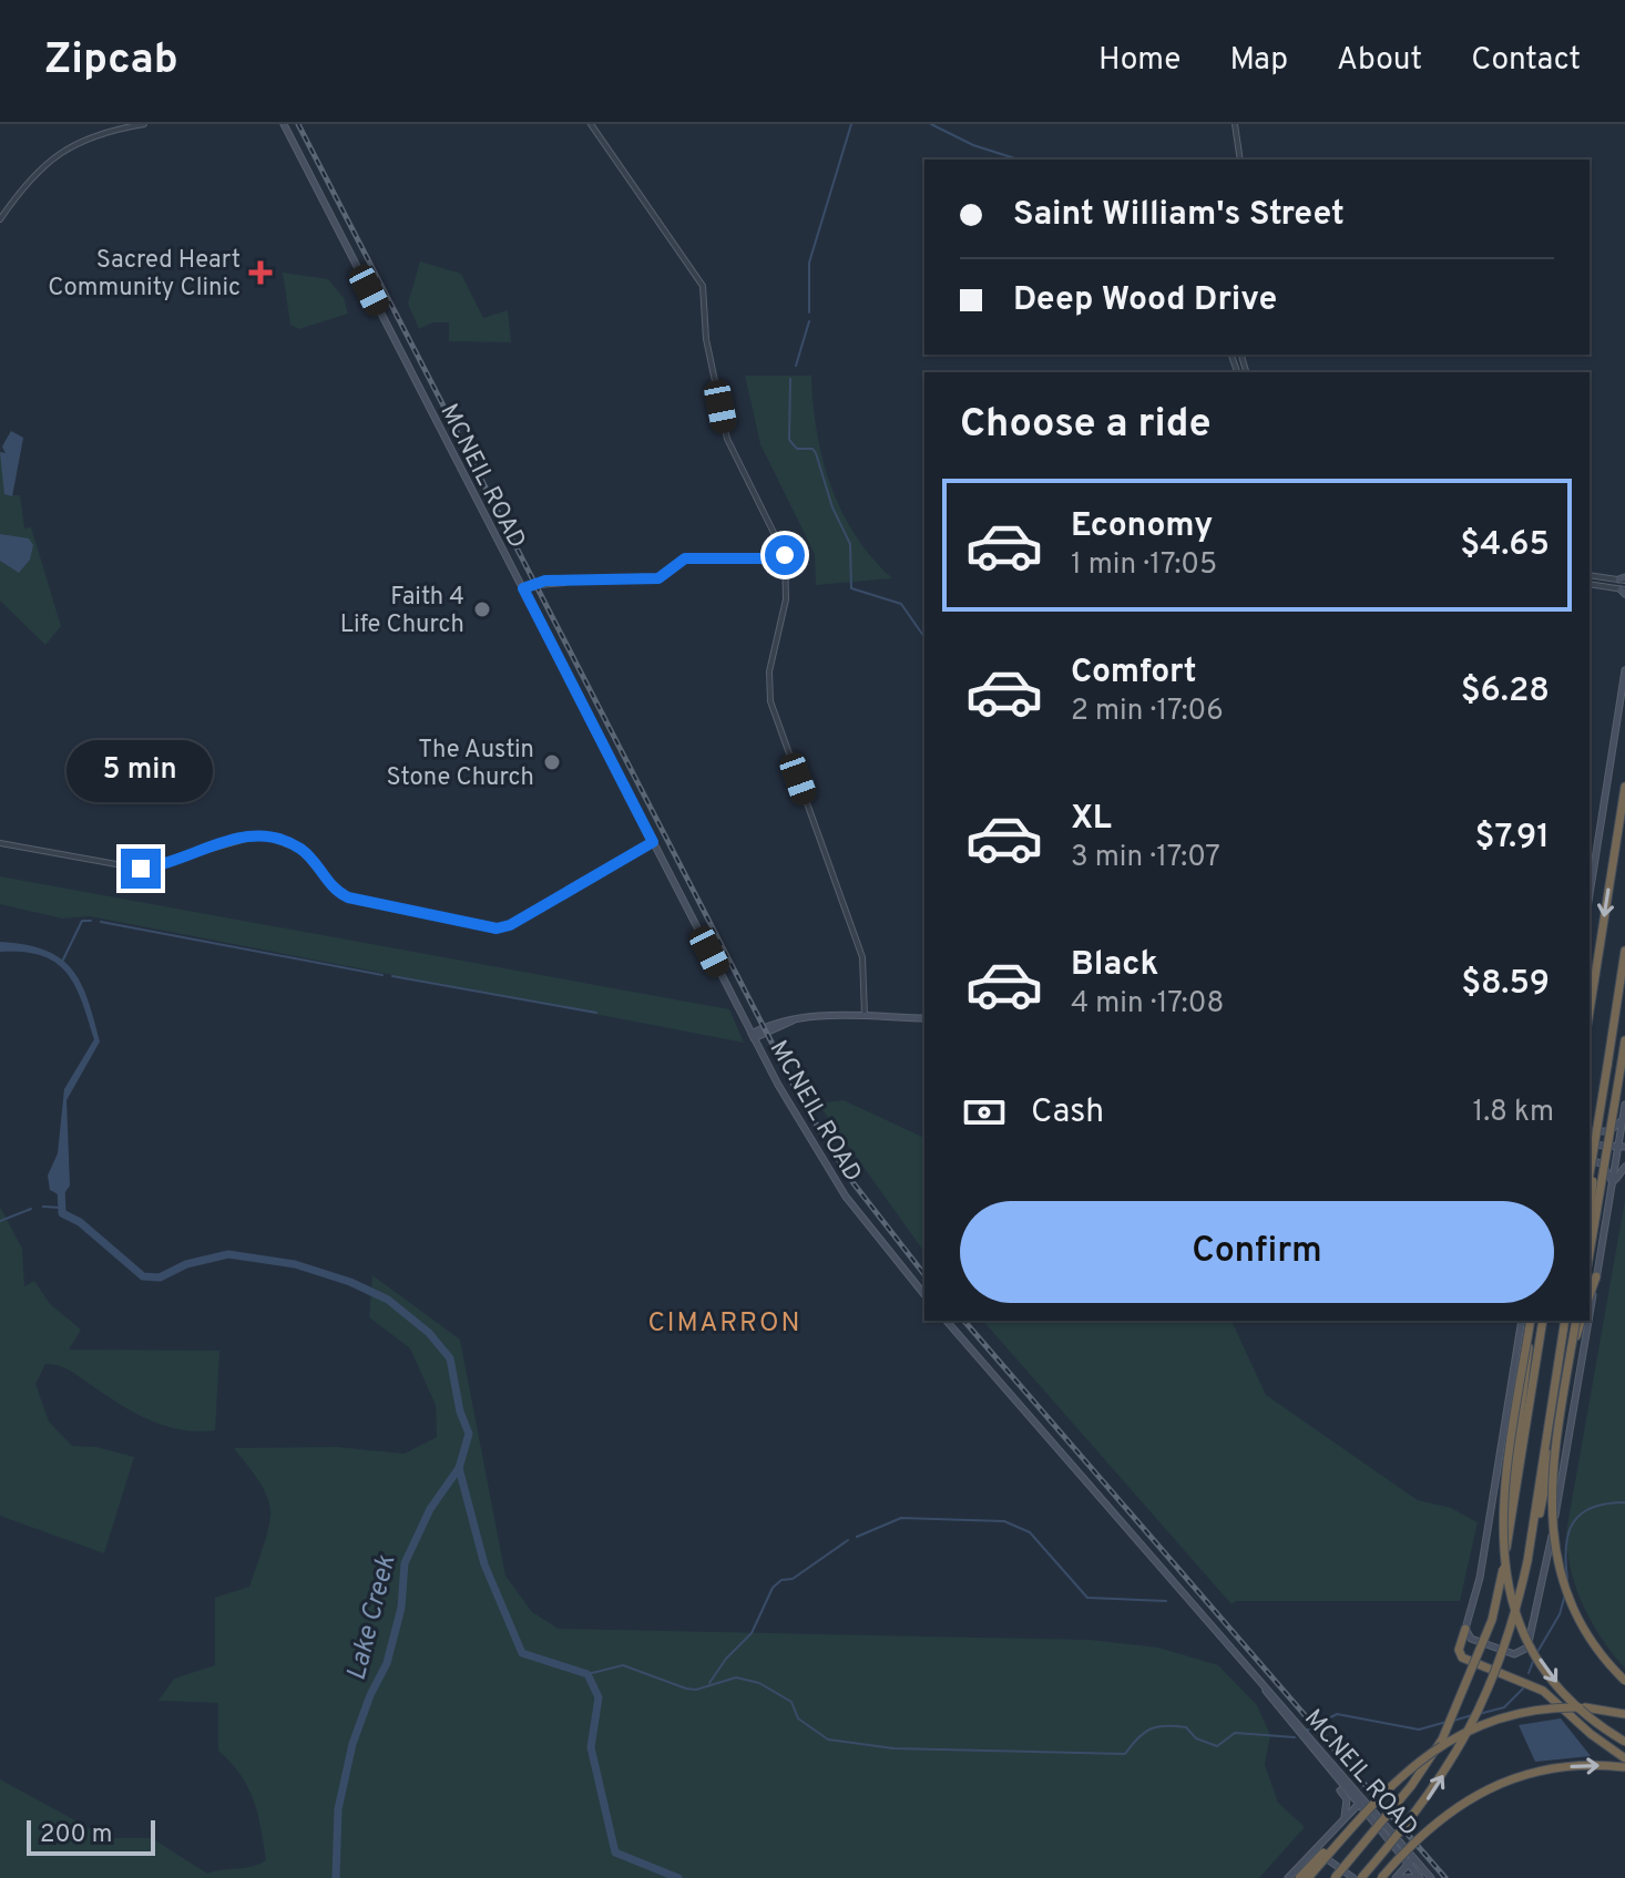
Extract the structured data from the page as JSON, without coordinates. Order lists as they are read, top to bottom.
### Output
{
  "streets": {
    "main road": ["MCNEIL ROAD"]
  },
  "districts": ["CIMARRON"],
  "water": ["Lake Creek"],
  "places": {
    "health": ["Sacred Heart Community Clinic"],
    "other": ["Faith 4 Life Church", "The Austin Stone Church"]
  },
  "scale_bar": "200 m",
  "page": {
    "header": "Zipcab",
    "nav": [
      "Home",
      "Map",
      "About",
      "Contact"
    ],
    "banner": ["Saint William's Street", "Deep Wood Drive"],
    "heading": "Choose a ride",
    "list": [
      {
        "name": "Economy",
        "note": "1 min · 17:05",
        "value": "$4.65"
      },
      {
        "name": "Comfort",
        "note": "2 min · 17:06",
        "value": "$6.28"
      },
      {
        "name": "XL",
        "note": "3 min · 17:07",
        "value": "$7.91"
      },
      {
        "name": "Black",
        "note": "4 min · 17:08",
        "value": "$8.59"
      }
    ],
    "bubble": "5 min",
    "pay": ["Cash", "1.8 km"],
    "buttons": "Confirm",
    "scale": "200 m"
  }
}
